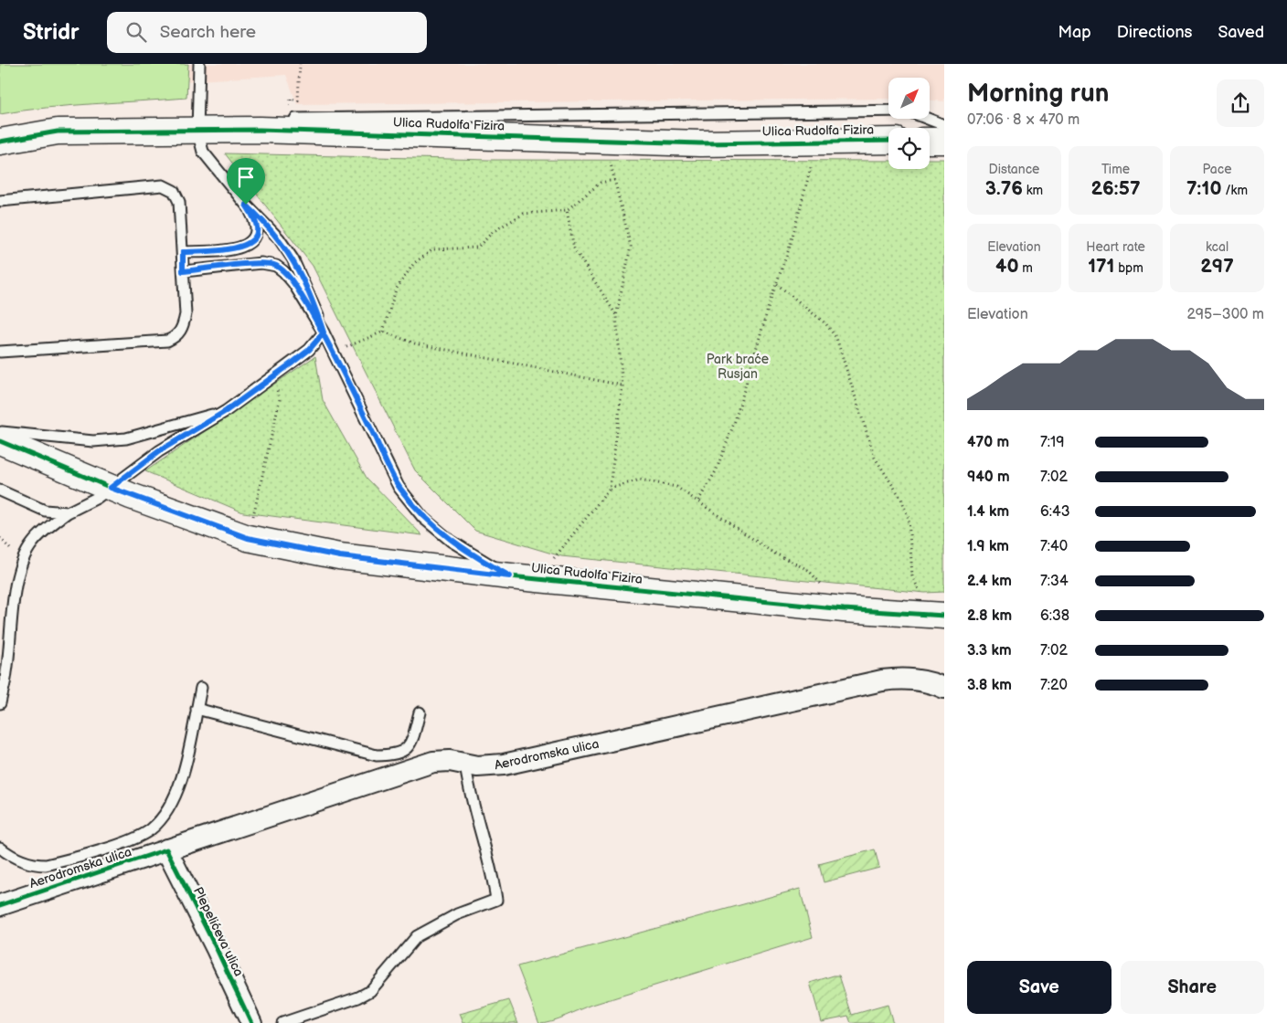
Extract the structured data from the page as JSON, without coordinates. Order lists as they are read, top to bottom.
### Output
{
  "streets": {
    "street": ["Ulica Rudolfa Fizira", "Aerodromska ulica", "Plepelićeva ulica"]
  },
  "crossings": [
    ["Aerodromska ulica", "Plepelićeva ulica"]
  ],
  "parks": ["Park braće Rusjan"],
  "north": "top right",
  "page": {
    "header": "Stridr",
    "search": "Search here",
    "nav": ["Map", "Directions", "Saved"],
    "heading": ["Morning run", "07:06 · 8 × 470 m"],
    "stats": [
      ["Distance", "3.76 km"],
      ["Time", "26:57"],
      ["Pace", "7:10 /km"],
      ["Elevation", "40 m"],
      ["Heart rate", "171 bpm"],
      ["kcal", "297"]
    ],
    "chart": ["Elevation", "295–300 m"],
    "list": [
      {
        "name": "470 m",
        "note": "7:19"
      },
      {
        "name": "940 m",
        "note": "7:02"
      },
      {
        "name": "1.4 km",
        "note": "6:43"
      },
      {
        "name": "1.9 km",
        "note": "7:40"
      },
      {
        "name": "2.4 km",
        "note": "7:34"
      },
      {
        "name": "2.8 km",
        "note": "6:38"
      },
      {
        "name": "3.3 km",
        "note": "7:02"
      },
      {
        "name": "3.8 km",
        "note": "7:20"
      }
    ],
    "buttons": ["Save", "Share"]
  }
}
